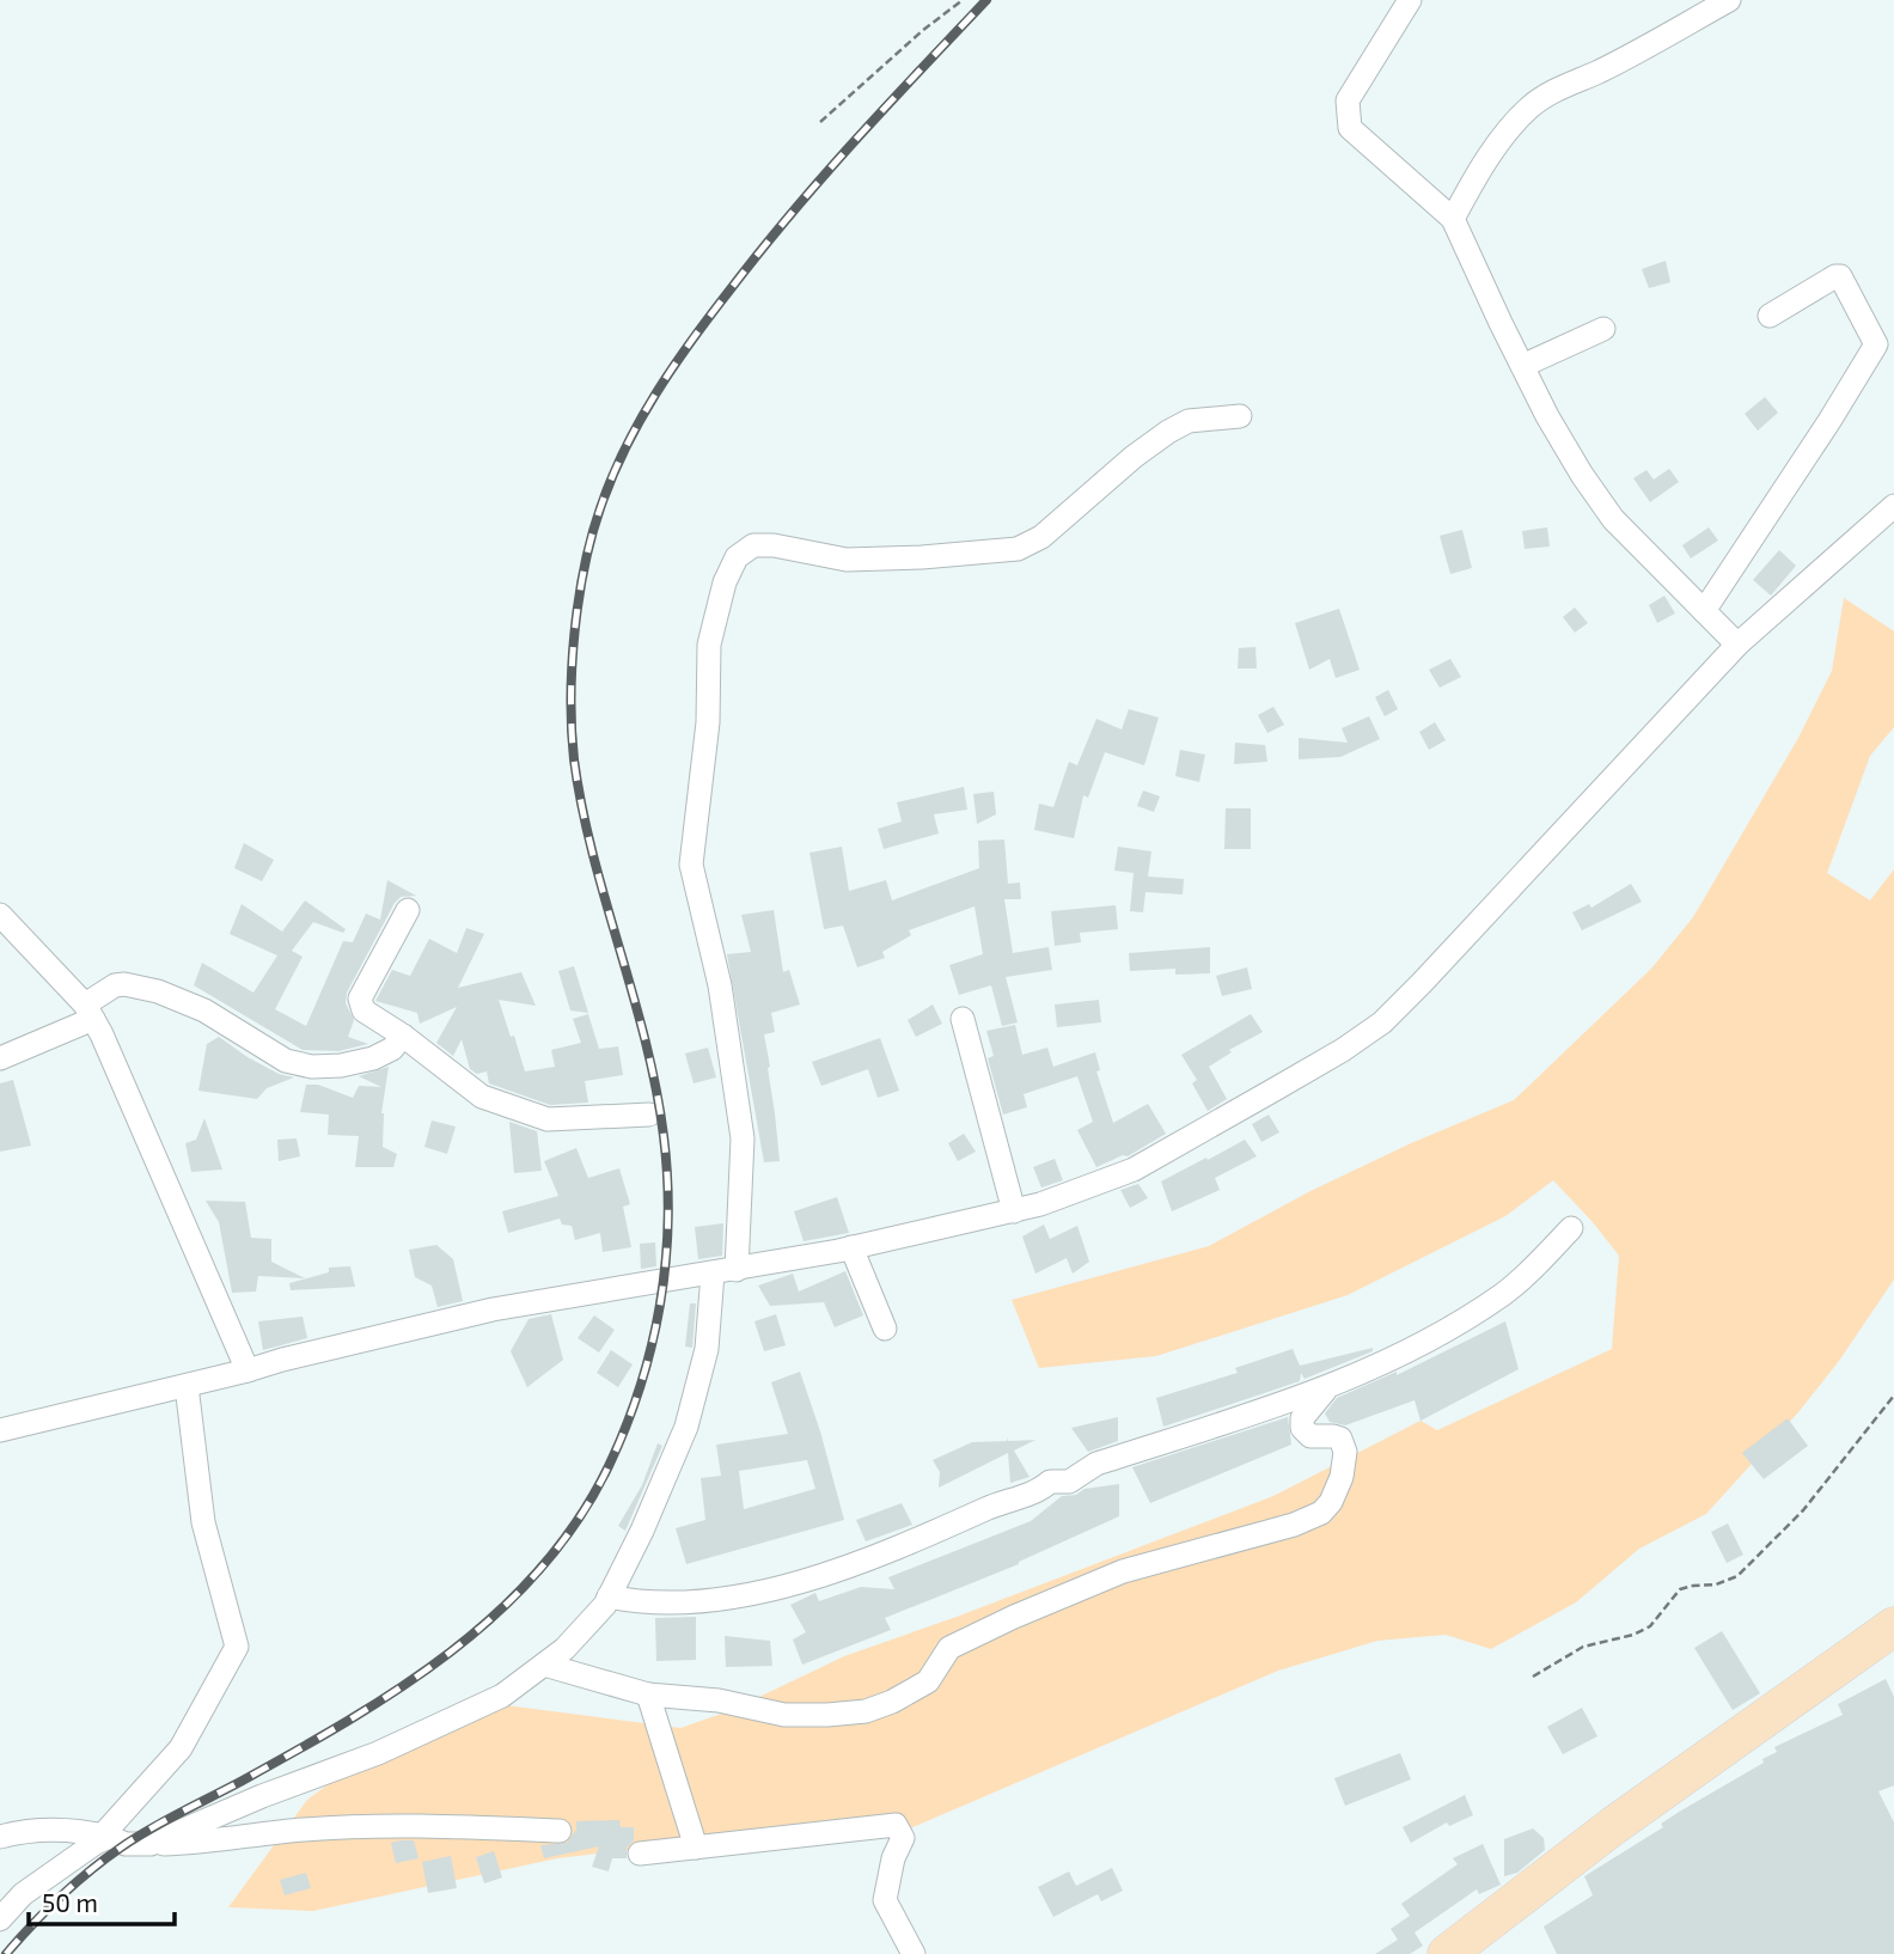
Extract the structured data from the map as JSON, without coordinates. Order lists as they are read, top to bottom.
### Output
{
  "scale_bar": "50 m"
}
